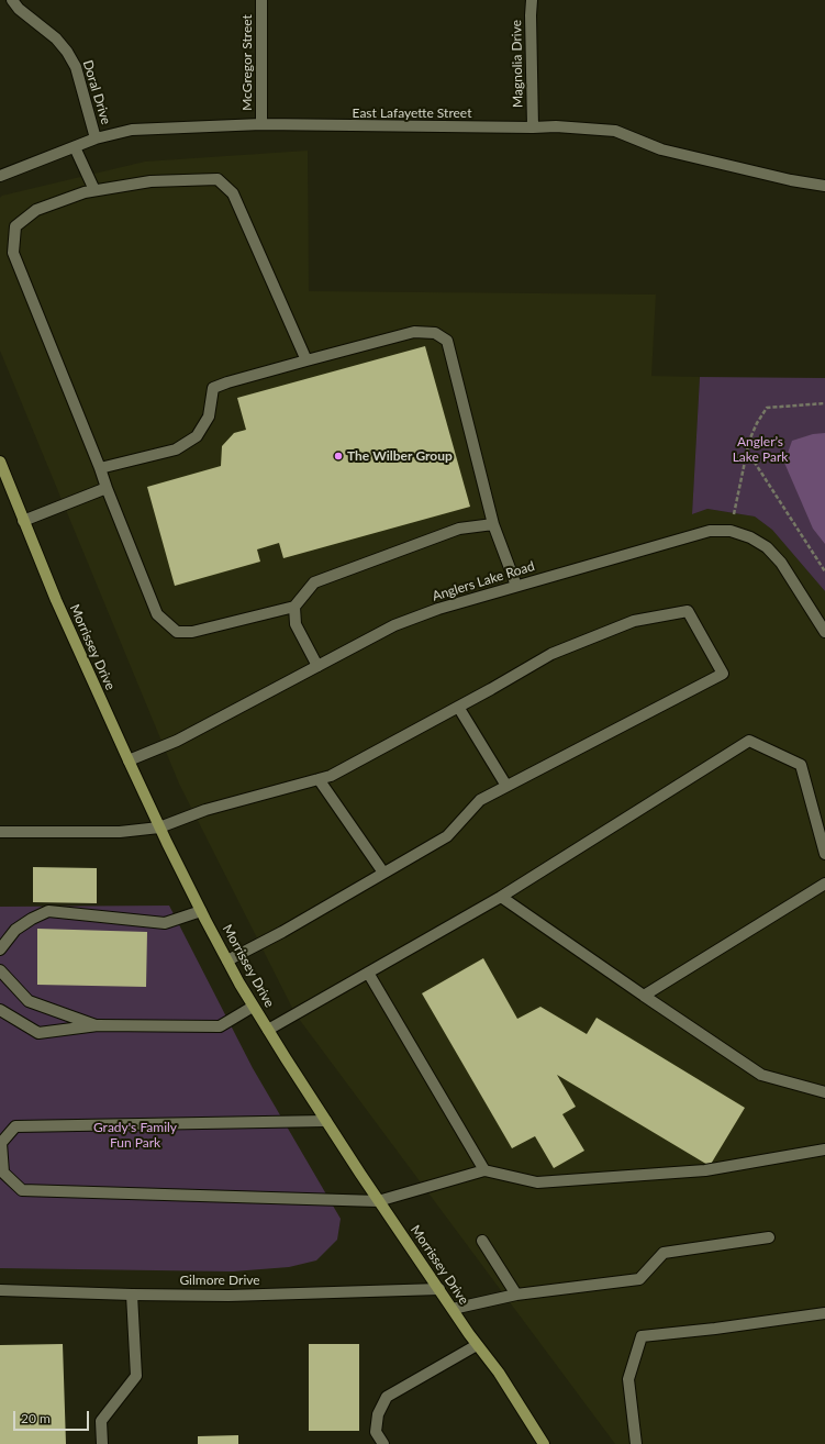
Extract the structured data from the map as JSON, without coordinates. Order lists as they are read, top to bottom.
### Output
{
  "streets": {
    "main road": ["Morrissey Drive"],
    "street": [
      "McGregor Street",
      "Magnolia Drive",
      "Doral Drive",
      "East Lafayette Street",
      "Anglers Lake Road",
      "Gilmore Drive"
    ]
  },
  "crossings": [
    ["McGregor Street", "East Lafayette Street"],
    ["Magnolia Drive", "East Lafayette Street"],
    ["Doral Drive", "East Lafayette Street"],
    ["Anglers Lake Road", "Morrissey Drive"],
    ["Morrissey Drive", "Gilmore Drive"]
  ],
  "parks": ["Angler’s Lake Park", "Grady's Family Fun Park"],
  "places": ["The Wilber Group"],
  "scale_bar": "20 m"
}
